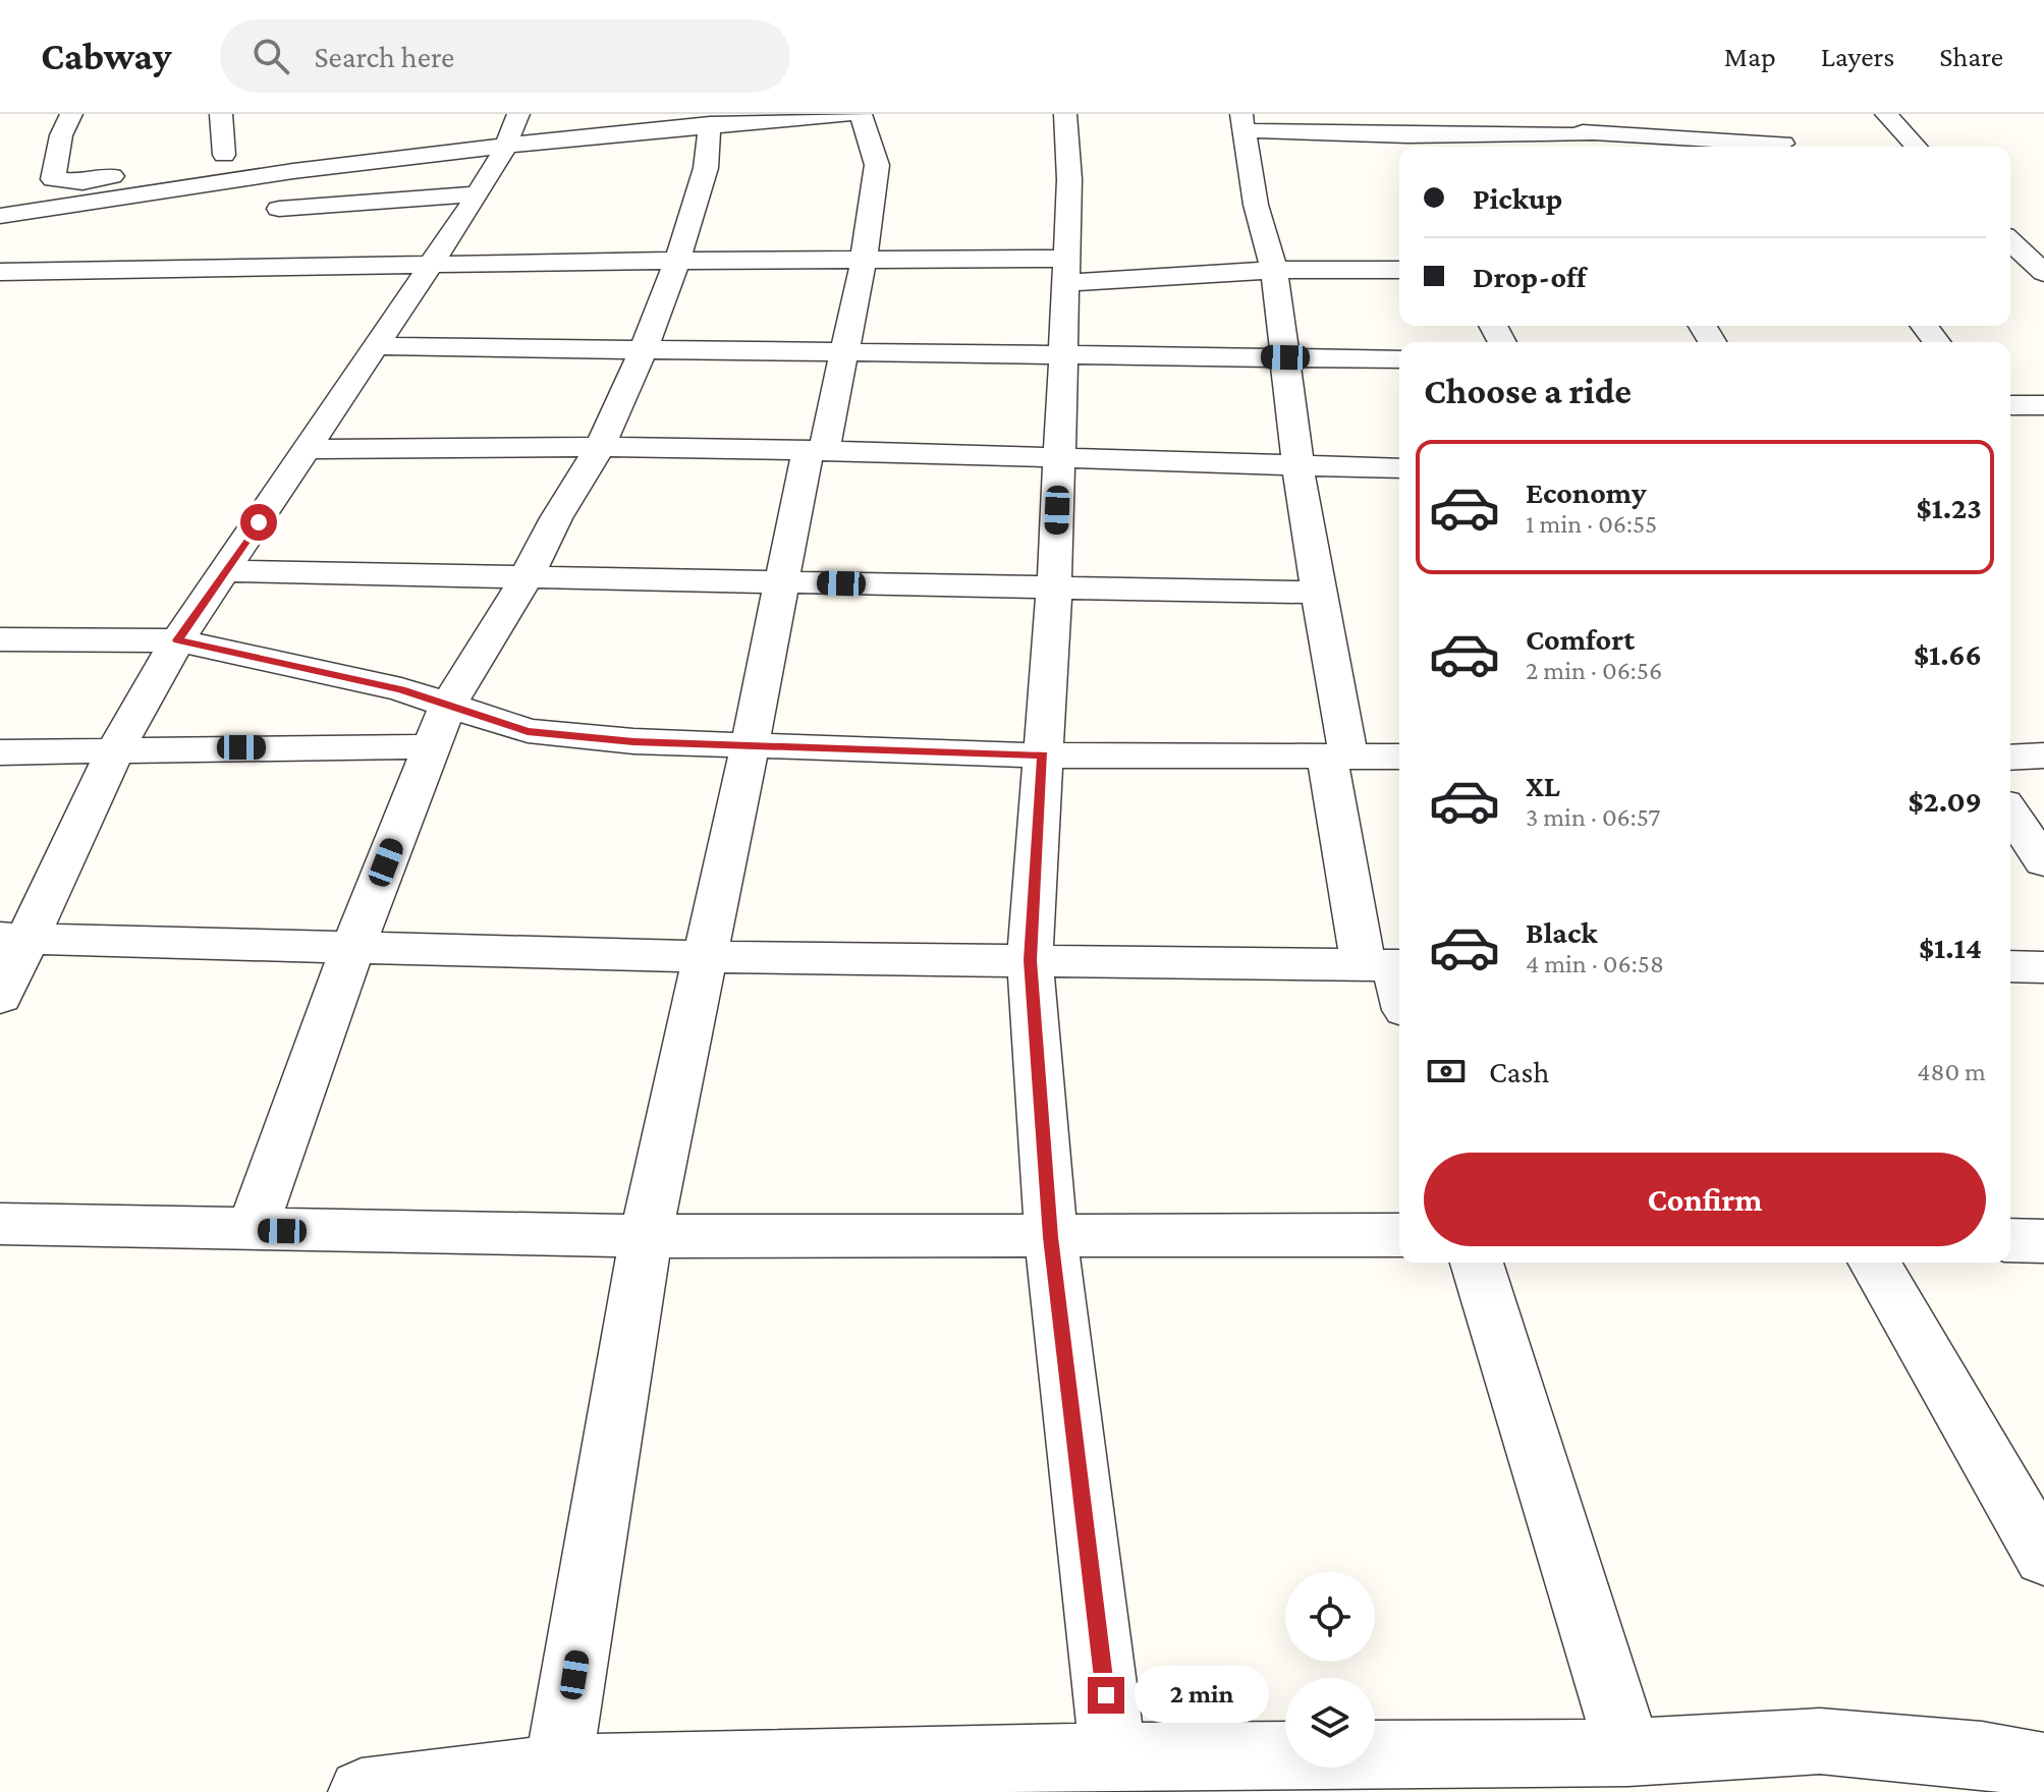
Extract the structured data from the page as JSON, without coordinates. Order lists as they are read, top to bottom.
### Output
{
  "page": {
    "header": "Cabway",
    "search": "Search here",
    "nav": ["Map", "Layers", "Share"],
    "banner": ["Pickup", "Drop-off"],
    "heading": "Choose a ride",
    "list": [
      {
        "name": "Economy",
        "note": "1 min · 06:55",
        "value": "$1.23"
      },
      {
        "name": "Comfort",
        "note": "2 min · 06:56",
        "value": "$1.66"
      },
      {
        "name": "XL",
        "note": "3 min · 06:57",
        "value": "$2.09"
      },
      {
        "name": "Black",
        "note": "4 min · 06:58",
        "value": "$1.14"
      }
    ],
    "pay": ["Cash", "480 m"],
    "buttons": "Confirm",
    "bubble": "2 min"
  }
}
